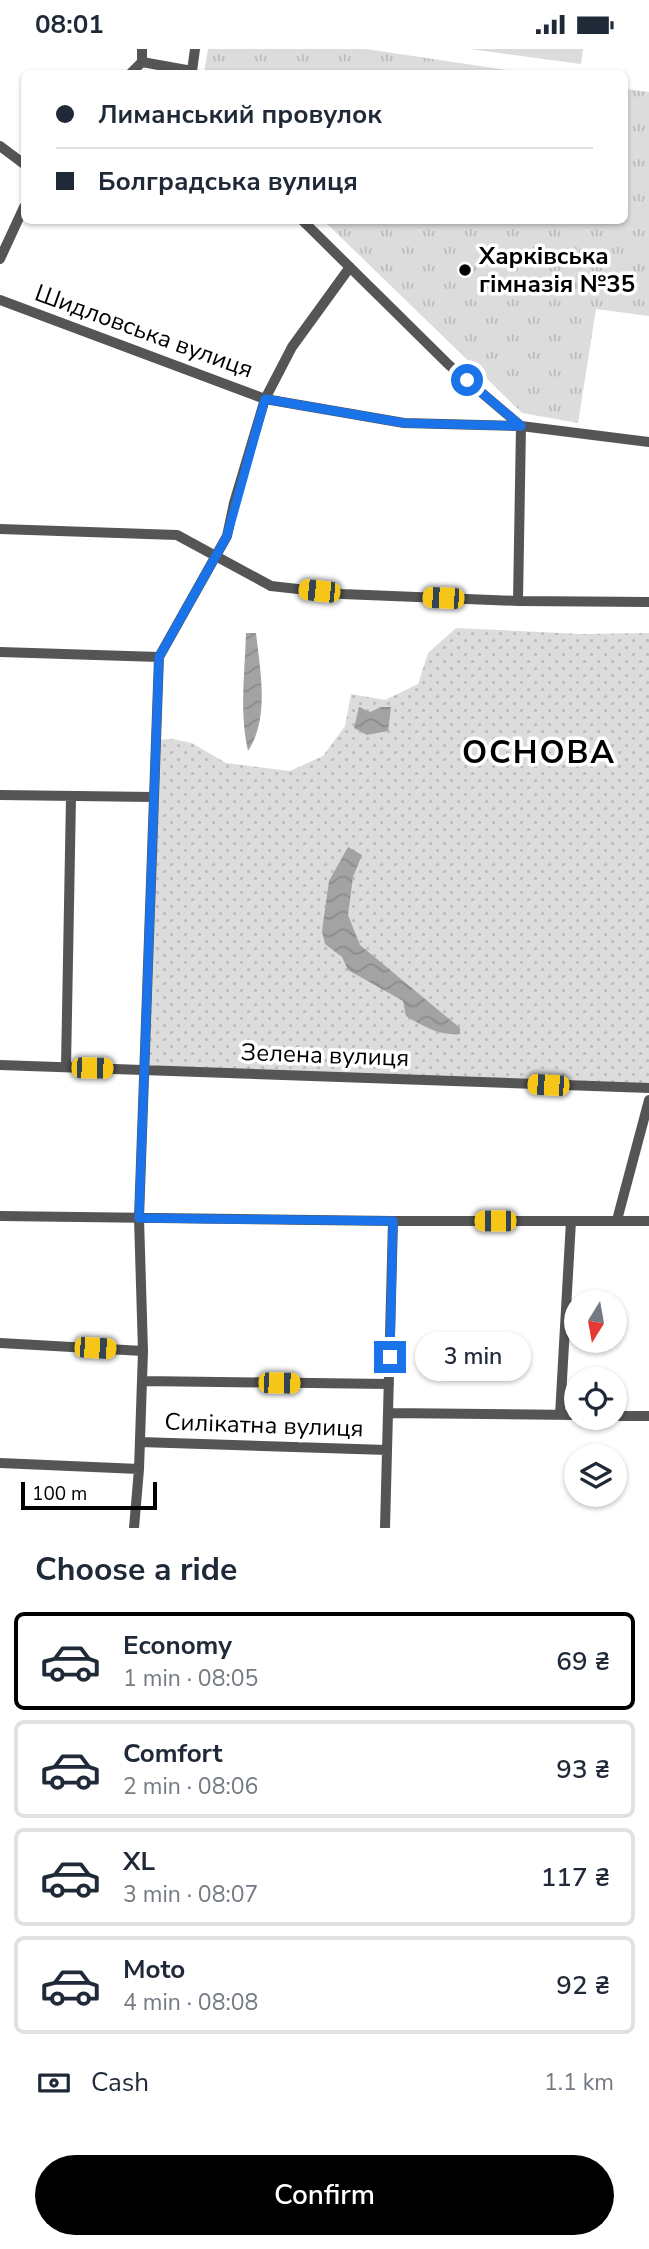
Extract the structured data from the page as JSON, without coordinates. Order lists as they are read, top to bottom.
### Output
{
  "streets": {
    "street": ["Шидловська вулиця", "Зелена вулиця", "Силікатна вулиця"]
  },
  "districts": ["ОСНОВА"],
  "places": ["Харківська гімназія №35"],
  "scale_bar": "100 m",
  "north": "bottom",
  "page": {
    "status": "08:01",
    "banner": ["Лиманський провулок", "Болградська вулиця"],
    "bubble": "3 min",
    "scale": "100 m",
    "heading": "Choose a ride",
    "list": [
      {
        "name": "Economy",
        "note": "1 min · 08:05",
        "value": "69 ₴"
      },
      {
        "name": "Comfort",
        "note": "2 min · 08:06",
        "value": "93 ₴"
      },
      {
        "name": "XL",
        "note": "3 min · 08:07",
        "value": "117 ₴"
      },
      {
        "name": "Moto",
        "note": "4 min · 08:08",
        "value": "92 ₴"
      }
    ],
    "pay": ["Cash", "1.1 km"],
    "buttons": "Confirm"
  }
}
